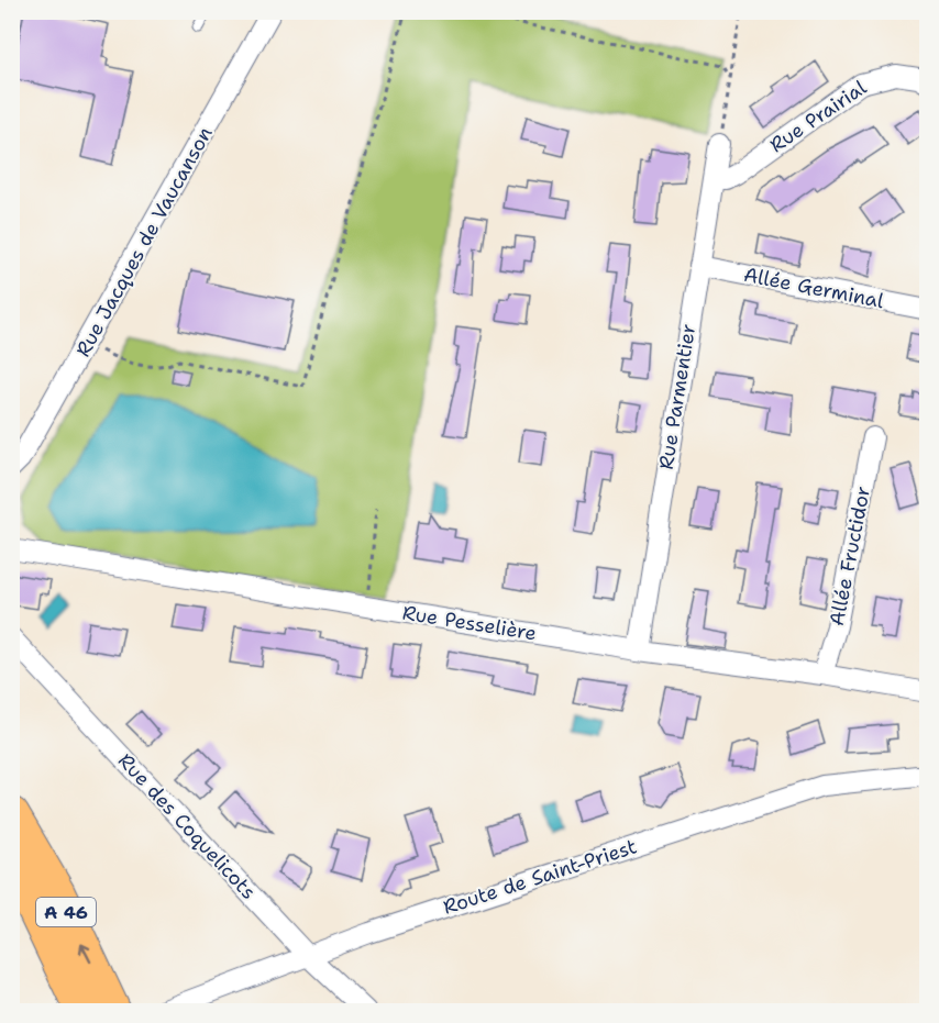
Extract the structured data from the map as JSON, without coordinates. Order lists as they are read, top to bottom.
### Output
{
  "streets": {
    "highway": ["A 46"],
    "street": [
      "Rue Prairial",
      "Rue Jacques de Vaucanson",
      "Allée Germinal",
      "Rue Parmentier",
      "Allée Fructidor",
      "Rue Pesselière",
      "Rue des Coquelicots",
      "Route de Saint-Priest"
    ]
  },
  "crossings": [
    ["Rue Prairial", "Rue Parmentier"],
    ["Allée Germinal", "Rue Parmentier"],
    ["Rue Parmentier", "Rue Pesselière"],
    ["Allée Fructidor", "Rue Pesselière"],
    ["Rue des Coquelicots", "Route de Saint-Priest"]
  ]
}
